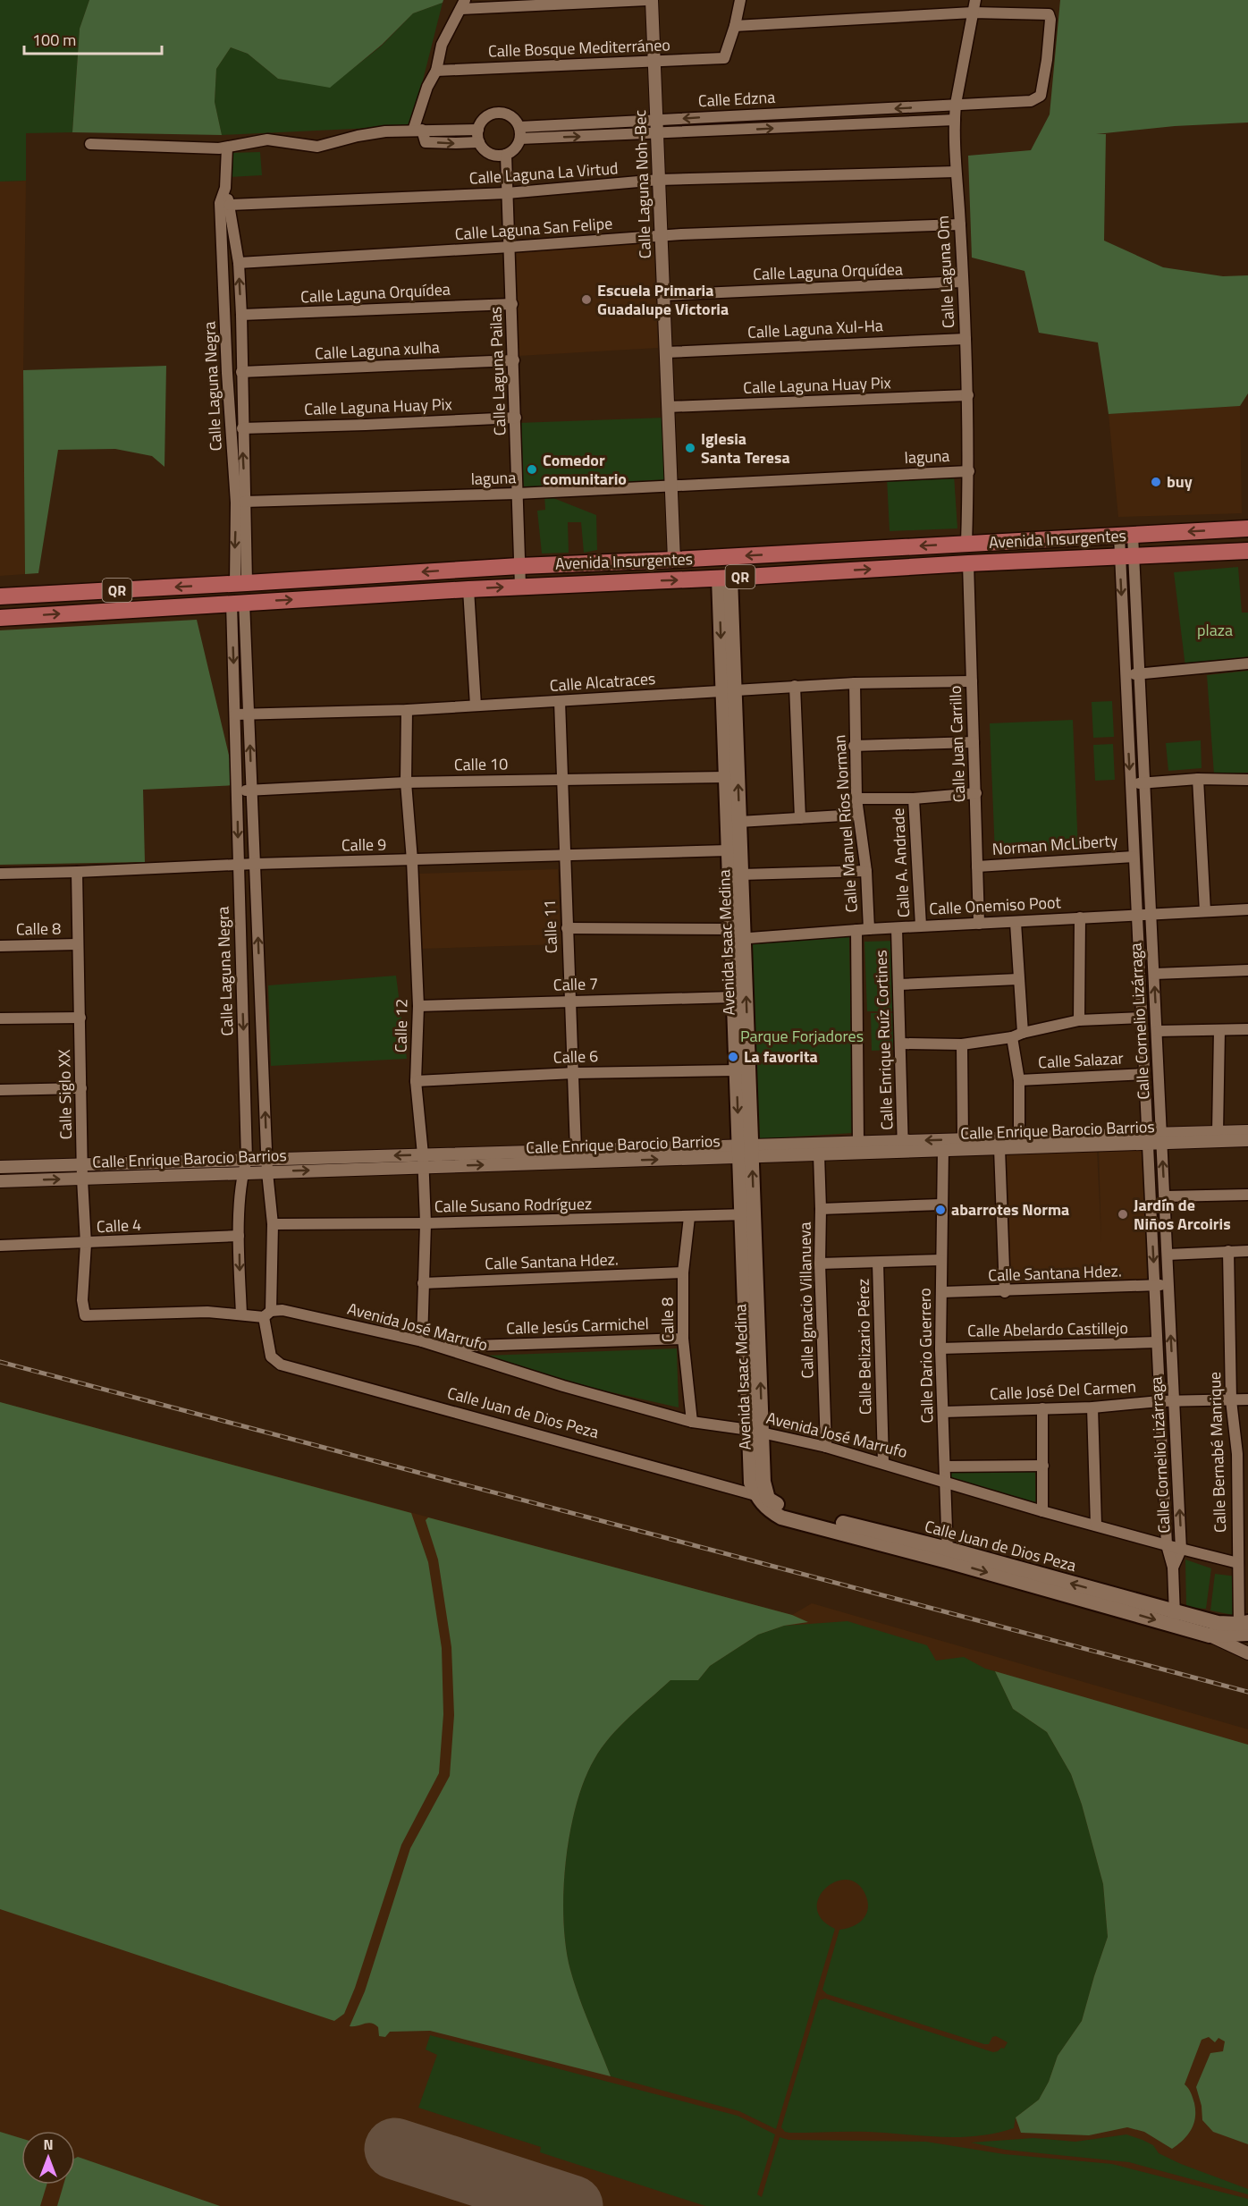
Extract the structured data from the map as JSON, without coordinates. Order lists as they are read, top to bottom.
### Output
{
  "streets": {
    "main road": [
      "Avenida Insurgentes",
      "QR",
      "Avenida Isaac Medina",
      "Calle Juan de Dios Peza"
    ],
    "street": [
      "Calle Bosque Mediterráneo",
      "Calle Edzna",
      "Calle Laguna La Virtud",
      "Calle Laguna Noh-Bec",
      "Calle Laguna San Felipe",
      "Calle Laguna Orquídea",
      "Calle Laguna Om",
      "Calle Laguna Xul-Ha",
      "Calle Laguna xulha",
      "Calle Laguna Pailas",
      "Calle Laguna Huay Pix",
      "Calle Laguna Negra",
      "laguna",
      "Calle Alcatraces",
      "Calle Juan Carrillo",
      "Calle 10",
      "Calle Manuel Ríos Norman",
      "Calle 9",
      "Norman McLiberty",
      "Calle A. Andrade",
      "Calle Onemiso Poot",
      "Calle 11",
      "Calle 8",
      "Calle 7",
      "Calle Cornelio Lizárraga",
      "Calle 12",
      "Calle Enrique Ruíz Cortines",
      "Calle 6",
      "Calle Salazar",
      "Calle Siglo XX",
      "Calle Enrique Barocio Barrios",
      "Calle Susano Rodríguez",
      "Calle 4",
      "Calle Santana Hdez.",
      "Calle Ignacio Villanueva",
      "Calle Jesús Carmichel",
      "Avenida José Marrufo",
      "Calle Abelardo Castillejo",
      "Calle Belizario Pérez",
      "Calle Dario Guerrero",
      "Calle José Del Carmen",
      "Calle Bernabé Manrique"
    ]
  },
  "crossings": [
    ["Calle Bosque Mediterráneo", "Calle Laguna Noh-Bec"],
    ["Calle Edzna", "Calle Laguna Noh-Bec"],
    ["Calle Edzna", "Calle Laguna Om"],
    ["Calle Edzna", "Calle Laguna Pailas"],
    ["Calle Laguna La Virtud", "Calle Laguna Noh-Bec"],
    ["Calle Laguna La Virtud", "Calle Laguna Om"],
    ["Calle Laguna La Virtud", "Calle Laguna Pailas"],
    ["Calle Laguna La Virtud", "Calle Laguna Negra"],
    ["Calle Laguna Noh-Bec", "Calle Laguna San Felipe"],
    ["Calle Laguna Noh-Bec", "Calle Laguna Orquídea"],
    ["Calle Laguna Noh-Bec", "Calle Laguna Xul-Ha"],
    ["Calle Laguna Noh-Bec", "Calle Laguna Huay Pix"],
    ["Calle Laguna Noh-Bec", "laguna"],
    ["Calle Laguna Noh-Bec", "Avenida Insurgentes"],
    ["Calle Laguna San Felipe", "Calle Laguna Om"],
    ["Calle Laguna San Felipe", "Calle Laguna Pailas"],
    ["Calle Laguna San Felipe", "Calle Laguna Negra"],
    ["Calle Laguna Orquídea", "Calle Laguna Om"],
    ["Calle Laguna Orquídea", "Calle Laguna Pailas"],
    ["Calle Laguna Orquídea", "Calle Laguna Negra"],
    ["Calle Laguna Om", "Calle Laguna Xul-Ha"],
    ["Calle Laguna Om", "Calle Laguna Huay Pix"],
    ["Calle Laguna Om", "laguna"],
    ["Calle Laguna Om", "Avenida Insurgentes"],
    ["Calle Laguna xulha", "Calle Laguna Pailas"],
    ["Calle Laguna xulha", "Calle Laguna Negra"],
    ["Calle Laguna Pailas", "Calle Laguna Huay Pix"],
    ["Calle Laguna Pailas", "laguna"],
    ["Calle Laguna Pailas", "Avenida Insurgentes"],
    ["Calle Laguna Huay Pix", "Calle Laguna Negra"],
    ["Calle Laguna Negra", "laguna"],
    ["Calle Laguna Negra", "Avenida Insurgentes"],
    ["Calle Laguna Negra", "Calle Alcatraces"],
    ["Calle Laguna Negra", "Calle 10"],
    ["Calle Laguna Negra", "Calle 9"],
    ["Calle Laguna Negra", "Calle Siglo XX"],
    ["Calle Laguna Negra", "Calle Enrique Barocio Barrios"],
    ["Calle Laguna Negra", "Calle Susano Rodríguez"],
    ["Calle Laguna Negra", "Calle 4"],
    ["Calle Laguna Negra", "Avenida José Marrufo"],
    ["Calle Laguna Negra", "Calle Juan de Dios Peza"],
    ["Avenida Insurgentes", "Calle Juan Carrillo"],
    ["Avenida Insurgentes", "Avenida Isaac Medina"],
    ["Avenida Insurgentes", "Calle Cornelio Lizárraga"],
    ["Calle Alcatraces", "Calle Juan Carrillo"],
    ["Calle Alcatraces", "Calle Manuel Ríos Norman"],
    ["Calle Alcatraces", "Calle 11"],
    ["Calle Alcatraces", "Avenida Isaac Medina"],
    ["Calle Alcatraces", "Calle 12"],
    ["Calle Juan Carrillo", "Norman McLiberty"],
    ["Calle Juan Carrillo", "Calle Onemiso Poot"],
    ["Calle 10", "Calle 11"],
    ["Calle 10", "Avenida Isaac Medina"],
    ["Calle 10", "Calle 12"],
    ["Calle Manuel Ríos Norman", "Calle Onemiso Poot"],
    ["Calle Manuel Ríos Norman", "Calle Enrique Barocio Barrios"],
    ["Calle 9", "Calle 11"],
    ["Calle 9", "Avenida Isaac Medina"],
    ["Calle 9", "Calle 12"],
    ["Calle 9", "Calle Siglo XX"],
    ["Norman McLiberty", "Calle Cornelio Lizárraga"],
    ["Calle A. Andrade", "Calle Onemiso Poot"],
    ["Calle Onemiso Poot", "Avenida Isaac Medina"],
    ["Calle Onemiso Poot", "Calle Cornelio Lizárraga"],
    ["Calle Onemiso Poot", "Calle Enrique Ruíz Cortines"],
    ["Calle 11", "Calle 7"],
    ["Calle 11", "Calle 6"],
    ["Calle 11", "Calle Enrique Barocio Barrios"],
    ["Calle 8", "Calle Siglo XX"],
    ["Calle 8", "Calle Susano Rodríguez"],
    ["Calle 8", "Calle Santana Hdez."],
    ["Calle 8", "Calle Jesús Carmichel"],
    ["Calle 8", "Avenida José Marrufo"],
    ["Avenida Isaac Medina", "Calle 7"],
    ["Avenida Isaac Medina", "Calle 6"],
    ["Avenida Isaac Medina", "Calle Enrique Barocio Barrios"],
    ["Avenida Isaac Medina", "Calle Susano Rodríguez"],
    ["Avenida Isaac Medina", "Avenida José Marrufo"],
    ["Avenida Isaac Medina", "Calle Juan de Dios Peza"],
    ["Calle 7", "Calle 12"],
    ["Calle Cornelio Lizárraga", "Calle Salazar"],
    ["Calle Cornelio Lizárraga", "Calle Enrique Barocio Barrios"],
    ["Calle Cornelio Lizárraga", "Calle Santana Hdez."],
    ["Calle Cornelio Lizárraga", "Avenida José Marrufo"],
    ["Calle Cornelio Lizárraga", "Calle Abelardo Castillejo"],
    ["Calle Cornelio Lizárraga", "Calle José Del Carmen"],
    ["Calle Cornelio Lizárraga", "Calle Juan de Dios Peza"],
    ["Calle 12", "Calle 6"],
    ["Calle 12", "Calle Enrique Barocio Barrios"],
    ["Calle 12", "Calle Susano Rodríguez"],
    ["Calle 12", "Calle Santana Hdez."],
    ["Calle 12", "Avenida José Marrufo"],
    ["Calle Enrique Ruíz Cortines", "Calle Enrique Barocio Barrios"],
    ["Calle Siglo XX", "Calle Enrique Barocio Barrios"],
    ["Calle Siglo XX", "Calle 4"],
    ["Calle Enrique Barocio Barrios", "Calle Ignacio Villanueva"],
    ["Calle Enrique Barocio Barrios", "Calle Dario Guerrero"],
    ["Calle Santana Hdez.", "Calle Dario Guerrero"],
    ["Calle Ignacio Villanueva", "Avenida José Marrufo"],
    ["Calle Jesús Carmichel", "Avenida José Marrufo"],
    ["Avenida José Marrufo", "Calle Belizario Pérez"],
    ["Avenida José Marrufo", "Calle Dario Guerrero"],
    ["Avenida José Marrufo", "Calle Bernabé Manrique"],
    ["Calle Abelardo Castillejo", "Calle Dario Guerrero"],
    ["Calle Dario Guerrero", "Calle José Del Carmen"],
    ["Calle Dario Guerrero", "Calle Juan de Dios Peza"],
    ["Calle José Del Carmen", "Calle Bernabé Manrique"],
    ["Calle Juan de Dios Peza", "Calle Bernabé Manrique"]
  ],
  "parks": ["plaza", "Parque Forjadores"],
  "places": [
    "Escuela Primaria Guadalupe Victoria",
    "Iglesia Santa Teresa",
    "Comedor comunitario",
    "buy",
    "La favorita",
    "abarrotes Norma",
    "Jardín de Niños Arcoiris"
  ],
  "scale_bar": "100 m",
  "north": "top"
}
